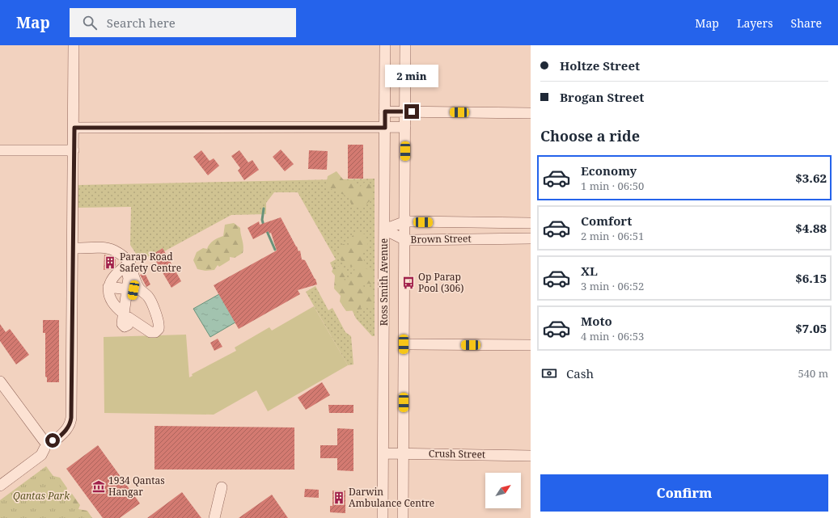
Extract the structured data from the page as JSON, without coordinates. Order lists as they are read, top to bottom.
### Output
{
  "streets": {
    "street": ["Brown Street", "Ross Smith Avenue", "Crush Street"]
  },
  "crossings": [
    ["Brown Street", "Ross Smith Avenue"],
    ["Ross Smith Avenue", "Crush Street"]
  ],
  "parks": ["Qantas Park"],
  "places": {
    "building": ["Parap Road Safety Centre", "Darwin Ambulance Centre"],
    "bus stop": ["Op Parap Pool (306)"],
    "museum": ["1934 Qantas Hangar"]
  },
  "north": "top right",
  "page": {
    "header": "Map",
    "search": "Search here",
    "nav": ["Map", "Layers", "Share"],
    "banner": ["Holtze Street", "Brogan Street"],
    "bubble": "2 min",
    "heading": "Choose a ride",
    "list": [
      {
        "name": "Economy",
        "note": "1 min · 06:50",
        "value": "$3.62"
      },
      {
        "name": "Comfort",
        "note": "2 min · 06:51",
        "value": "$4.88"
      },
      {
        "name": "XL",
        "note": "3 min · 06:52",
        "value": "$6.15"
      },
      {
        "name": "Moto",
        "note": "4 min · 06:53",
        "value": "$7.05"
      }
    ],
    "pay": ["Cash", "540 m"],
    "buttons": "Confirm"
  }
}
